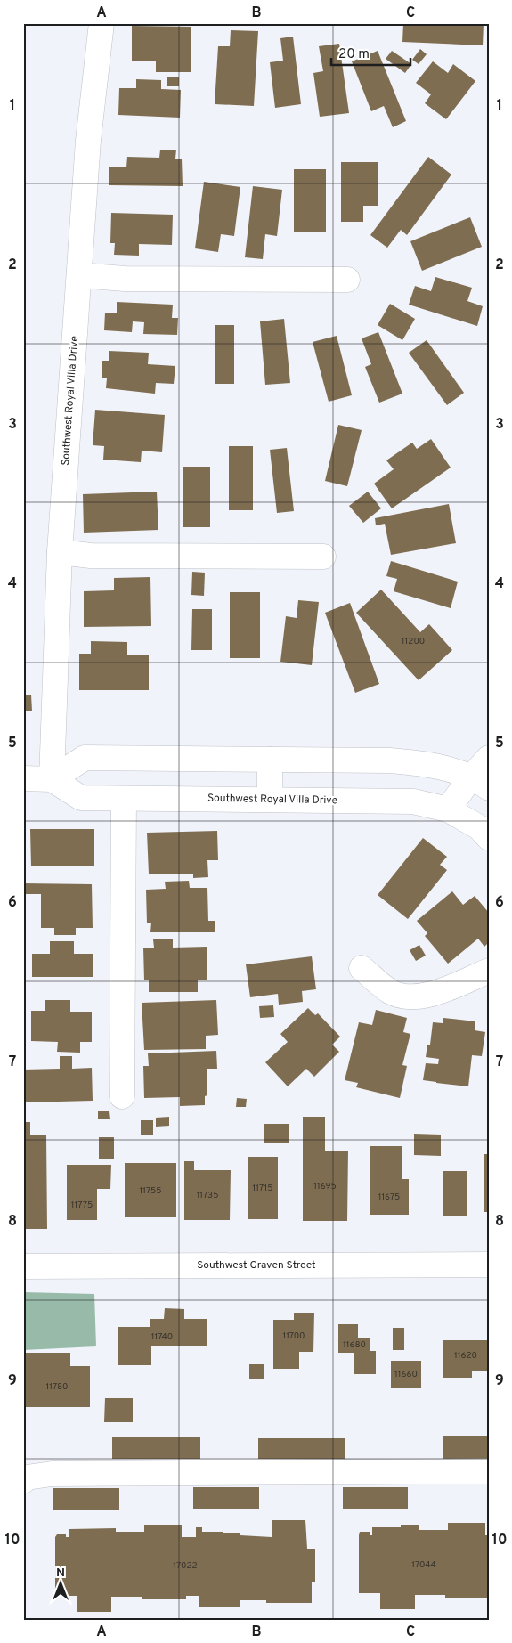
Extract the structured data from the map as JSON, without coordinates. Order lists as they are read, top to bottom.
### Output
{
  "streets": {
    "street": ["Southwest Royal Villa Drive", "Southwest Graven Street"]
  },
  "house_numbers": [
    "11200",
    "11695",
    "11715",
    "11755",
    "11735",
    "11675",
    "11775",
    "11700",
    "11740",
    "11680",
    "11620",
    "11660",
    "11780",
    "17044",
    "17022"
  ],
  "scale_bar": "20 m",
  "north": "top",
  "grid": {
    "columns": ["A", "B", "C"],
    "rows": [
      "1",
      "2",
      "3",
      "4",
      "5",
      "6",
      "7",
      "8",
      "9",
      "10"
    ]
  }
}
